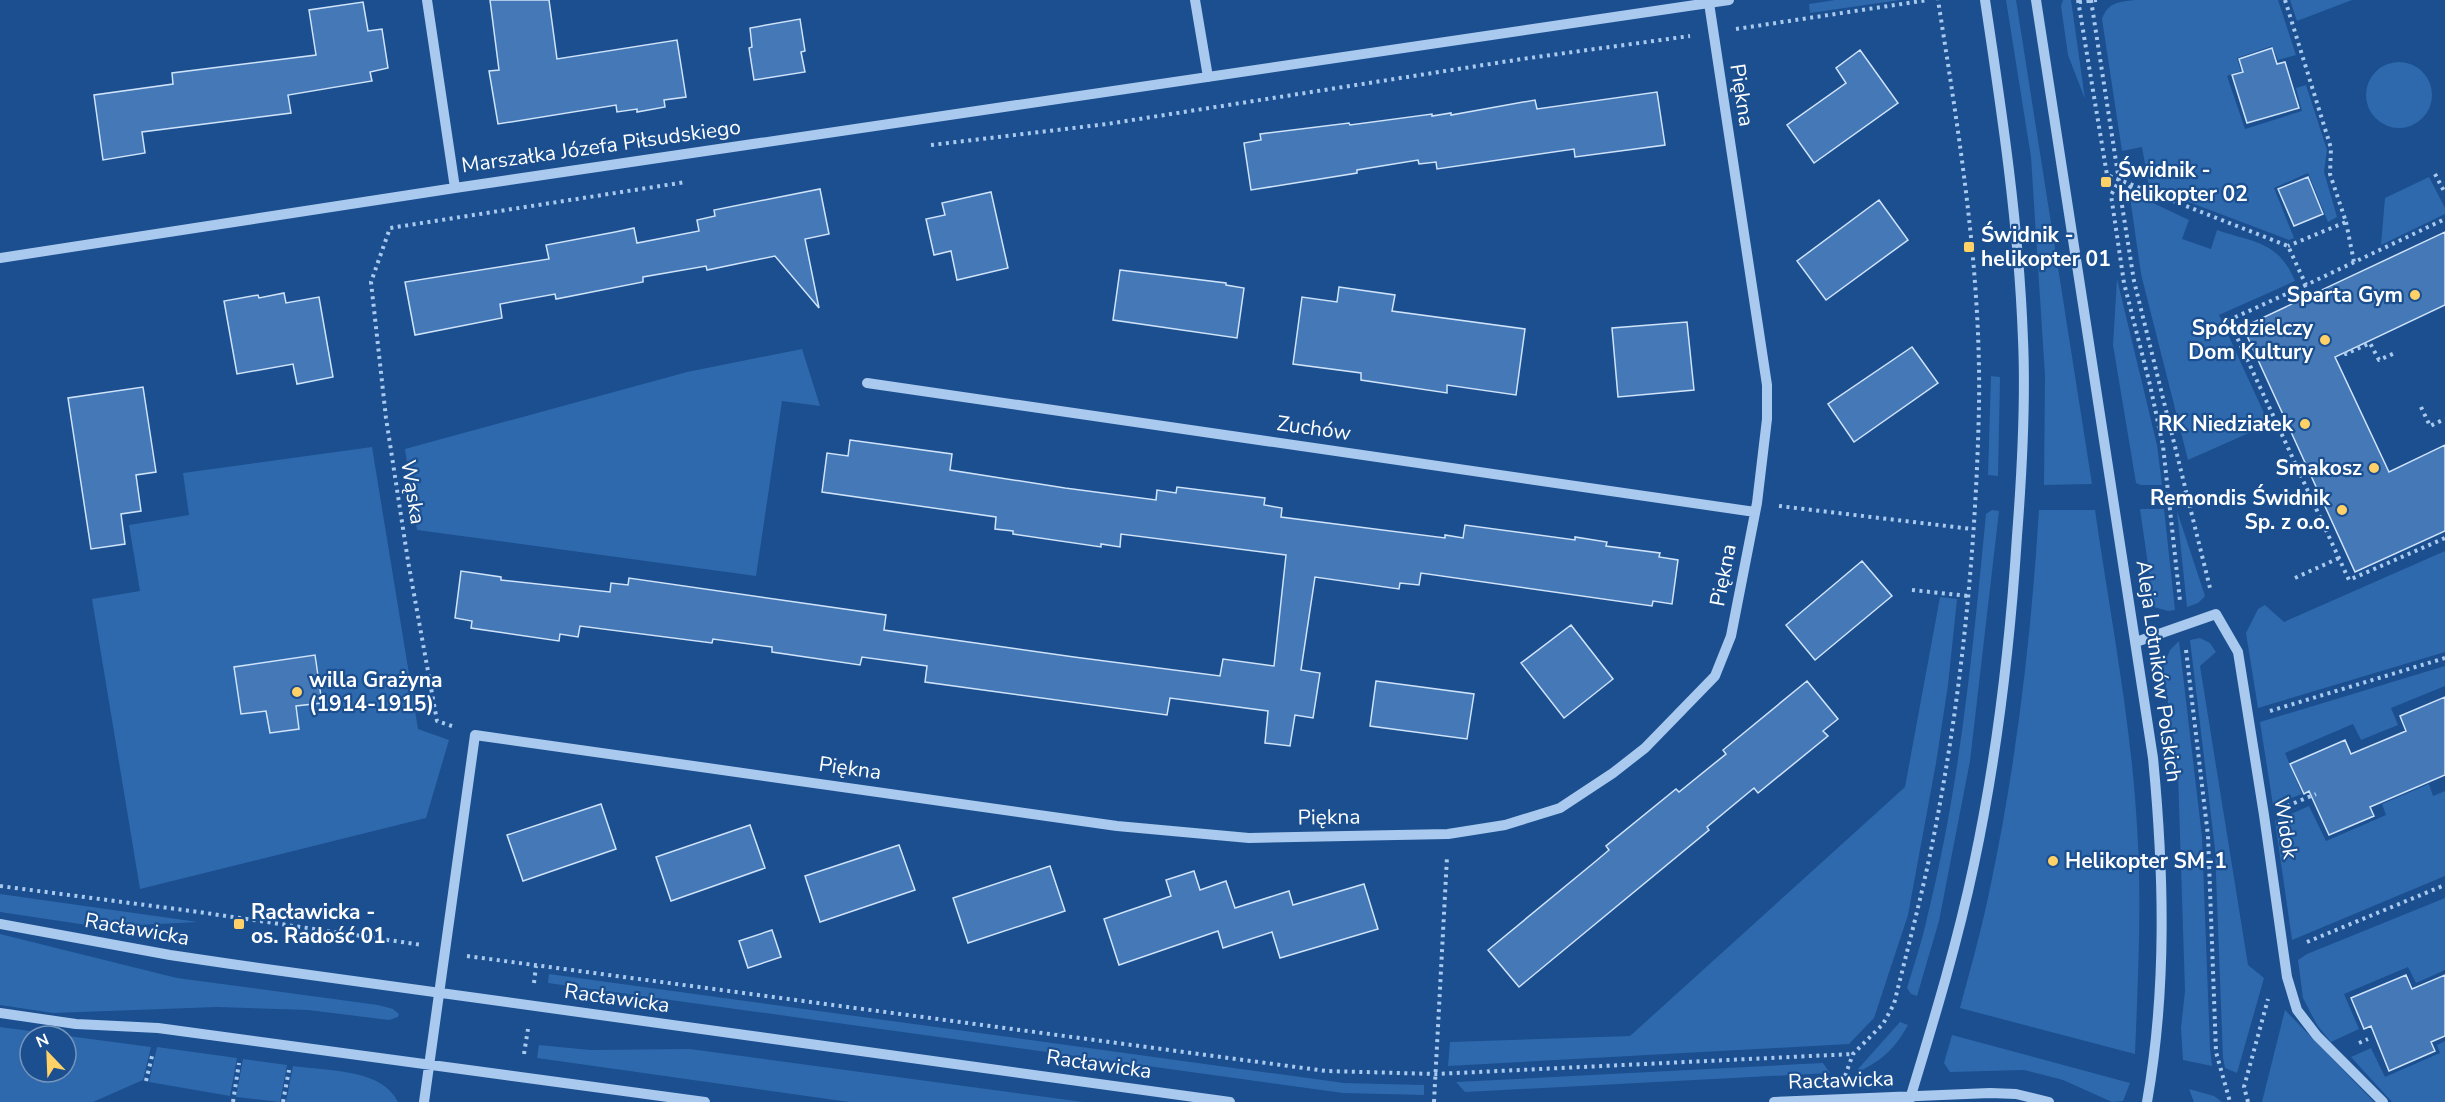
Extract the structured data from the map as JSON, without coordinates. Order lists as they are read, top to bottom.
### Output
{
  "streets": {
    "street": [
      "Piękna",
      "Marszałka Józefa Piłsudskiego",
      "Zuchów",
      "Aleja Lotników Polskich",
      "Widok",
      "Racławicka"
    ],
    "path": ["Wąska"]
  },
  "crossings": [
    ["Piękna", "Marszałka Józefa Piłsudskiego"],
    ["Piękna", "Zuchów"],
    ["Piękna", "Wąska"]
  ],
  "places": {
    "transit": ["Świdnik - helikopter 02", "Świdnik - helikopter 01", "Racławicka - os. Radość 01"],
    "other": [
      "Sparta Gym",
      "Spółdzielczy Dom Kultury",
      "RK Niedziałek",
      "Smakosz",
      "Remondis Świdnik Sp. z o.o.",
      "willa Grażyna (1914-1915)",
      "Helikopter SM-1"
    ]
  },
  "north": "top left"
}
